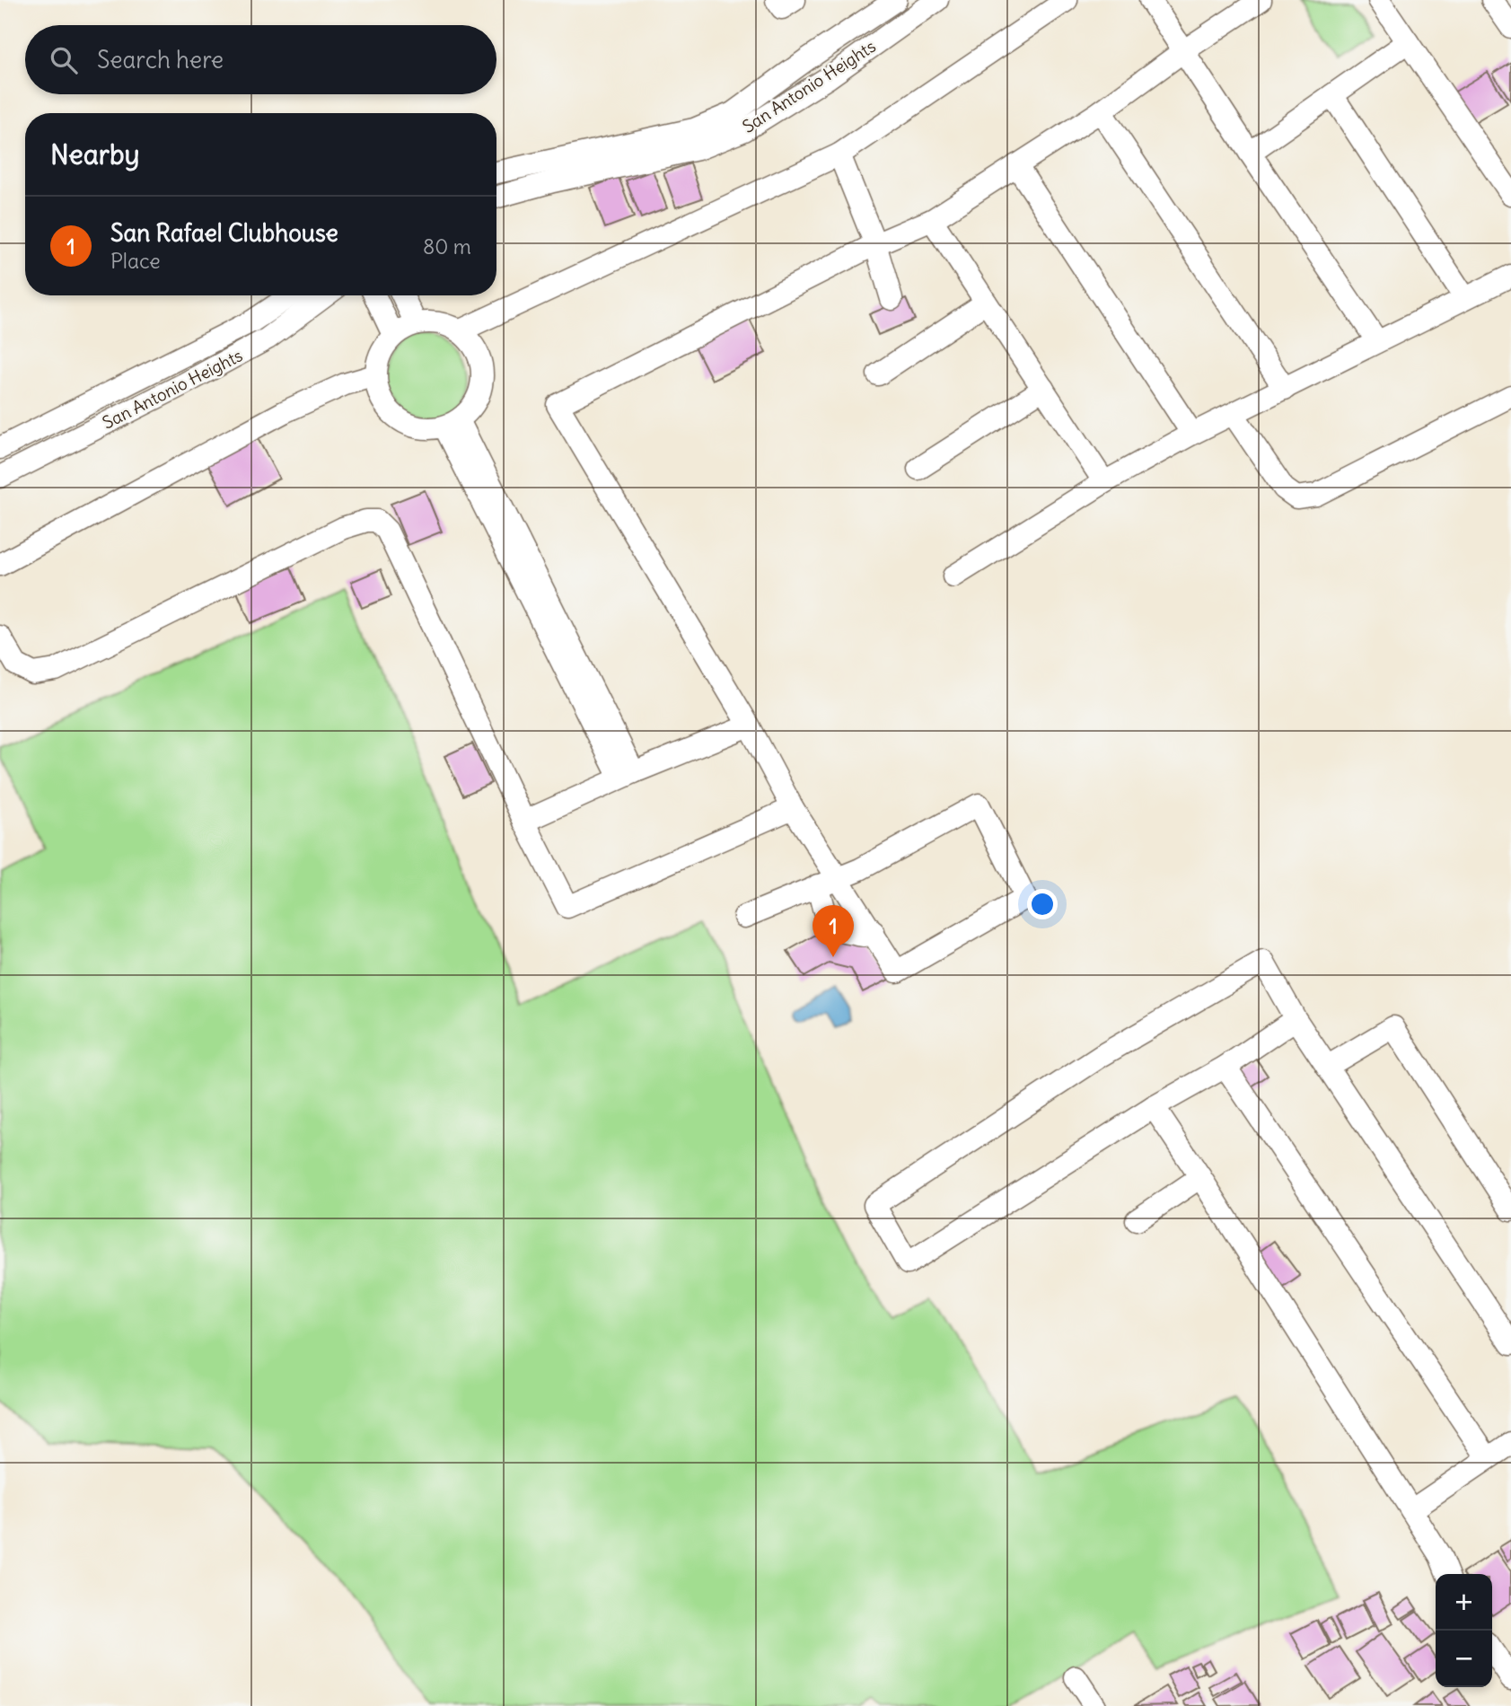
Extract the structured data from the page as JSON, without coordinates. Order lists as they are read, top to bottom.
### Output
{
  "streets": {
    "street": ["San Antonio Heights"]
  },
  "page": {
    "search": "Search here",
    "heading": "Nearby",
    "list": [
      {
        "mark": "1",
        "name": "San Rafael Clubhouse",
        "note": "Place",
        "value": "80 m"
      }
    ],
    "pins": "1",
    "map_buttons": ["+", "−"]
  }
}
